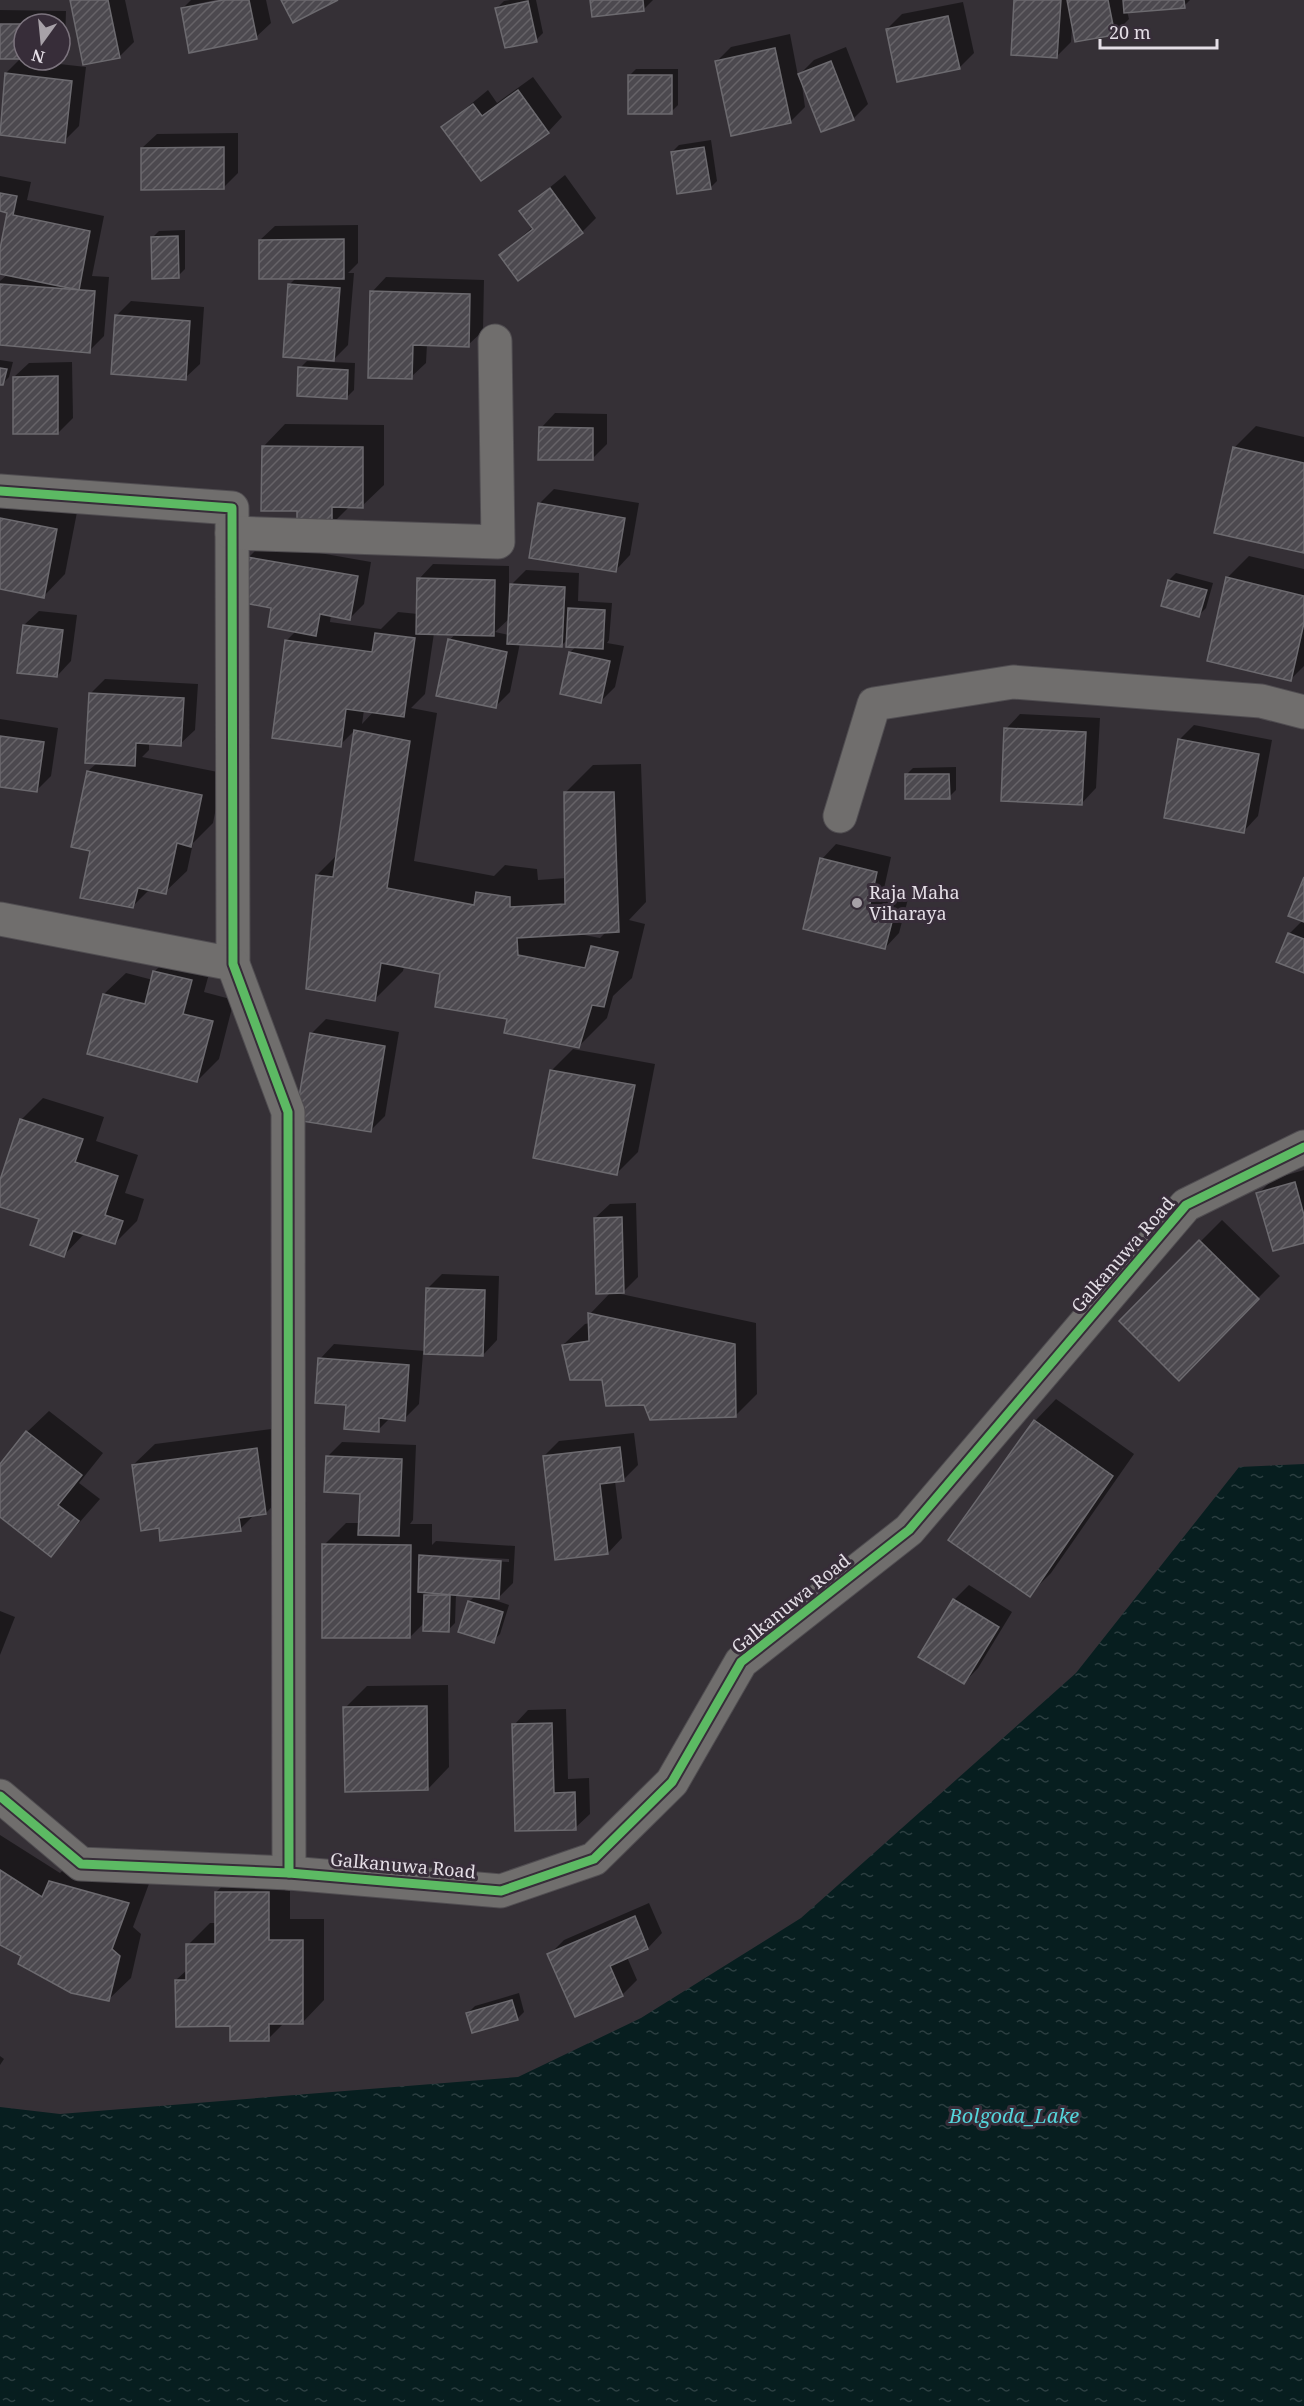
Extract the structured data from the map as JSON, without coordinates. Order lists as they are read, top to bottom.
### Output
{
  "streets": {
    "street": ["Galkanuwa Road"]
  },
  "water": ["Bolgoda_Lake"],
  "places": ["Raja Maha Viharaya"],
  "scale_bar": "20 m",
  "north": "bottom"
}
